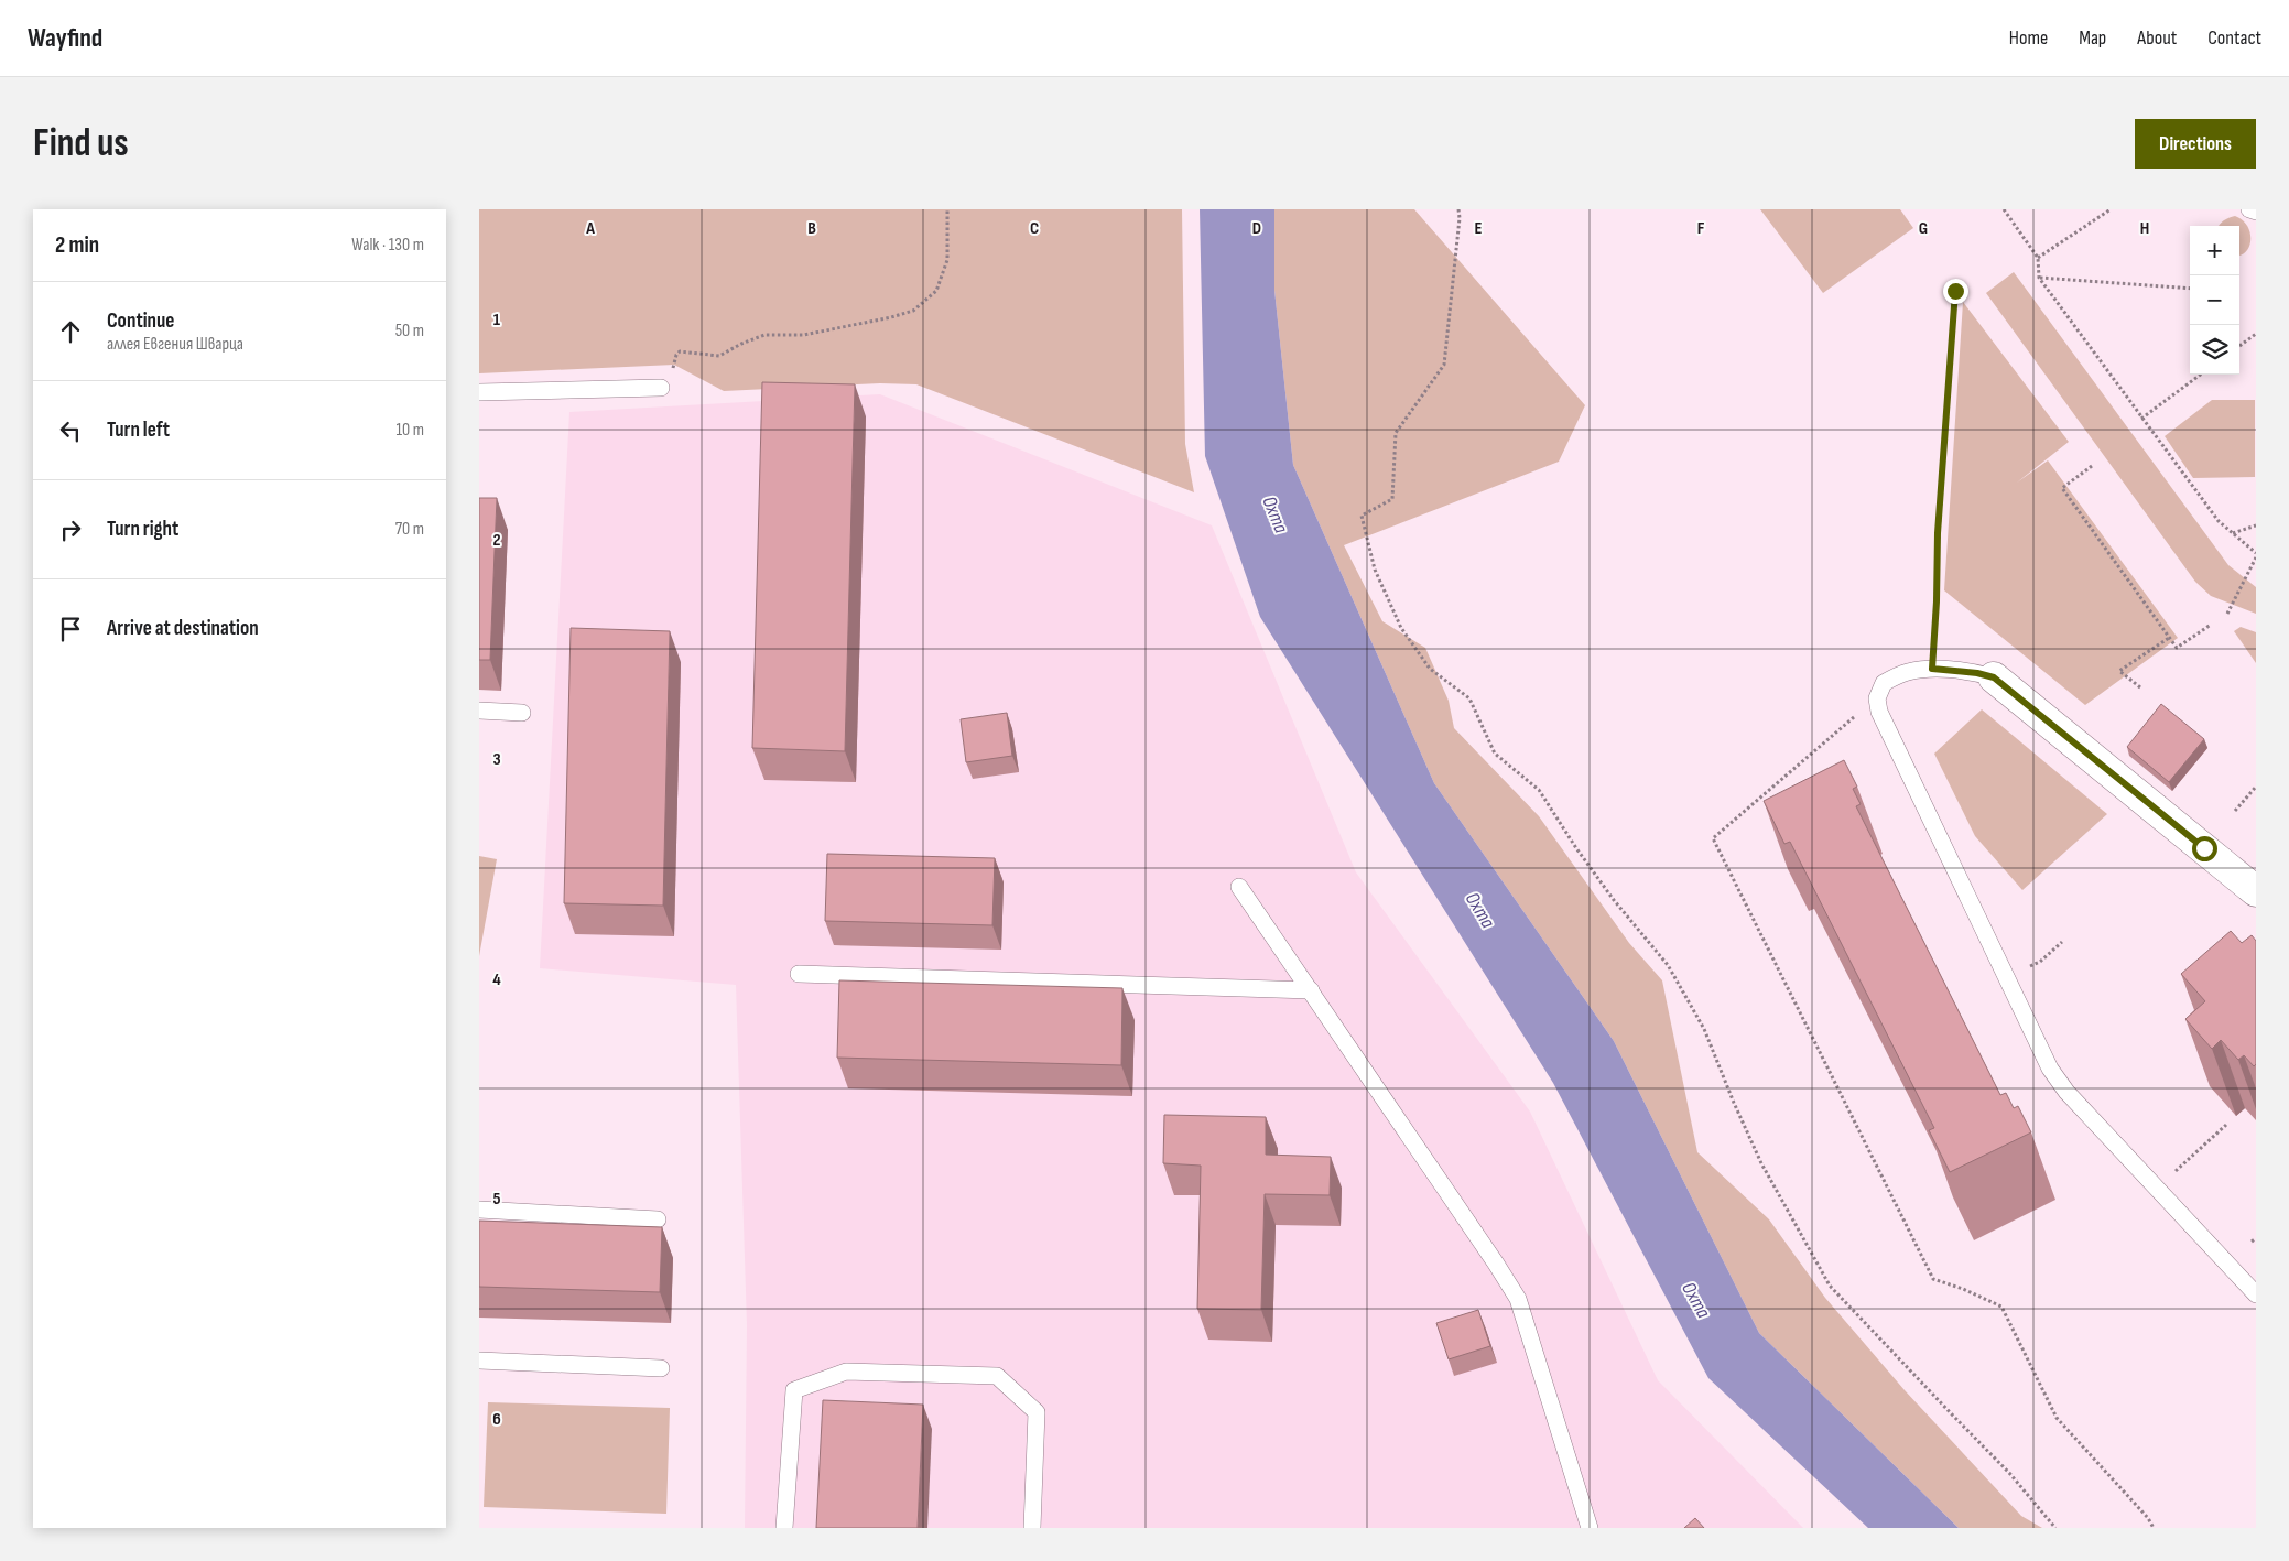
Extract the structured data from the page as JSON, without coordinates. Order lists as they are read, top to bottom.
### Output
{
  "water": ["Охта"],
  "page": {
    "header": "Wayfind",
    "nav": [
      "Home",
      "Map",
      "About",
      "Contact"
    ],
    "buttons": "Directions",
    "title": "Find us",
    "heading": ["2 min", "Walk · 130 m"],
    "map_buttons": ["+", "−"],
    "list": [
      ["Continue", "аллея Евгения Шварца", "50 m"],
      ["Turn left", "10 m"],
      ["Turn right", "70 m"],
      "Arrive at destination"
    ]
  },
  "grid": {
    "columns": [
      "A",
      "B",
      "C",
      "D",
      "E",
      "F",
      "G",
      "H"
    ],
    "rows": [
      "1",
      "2",
      "3",
      "4",
      "5",
      "6"
    ]
  }
}
